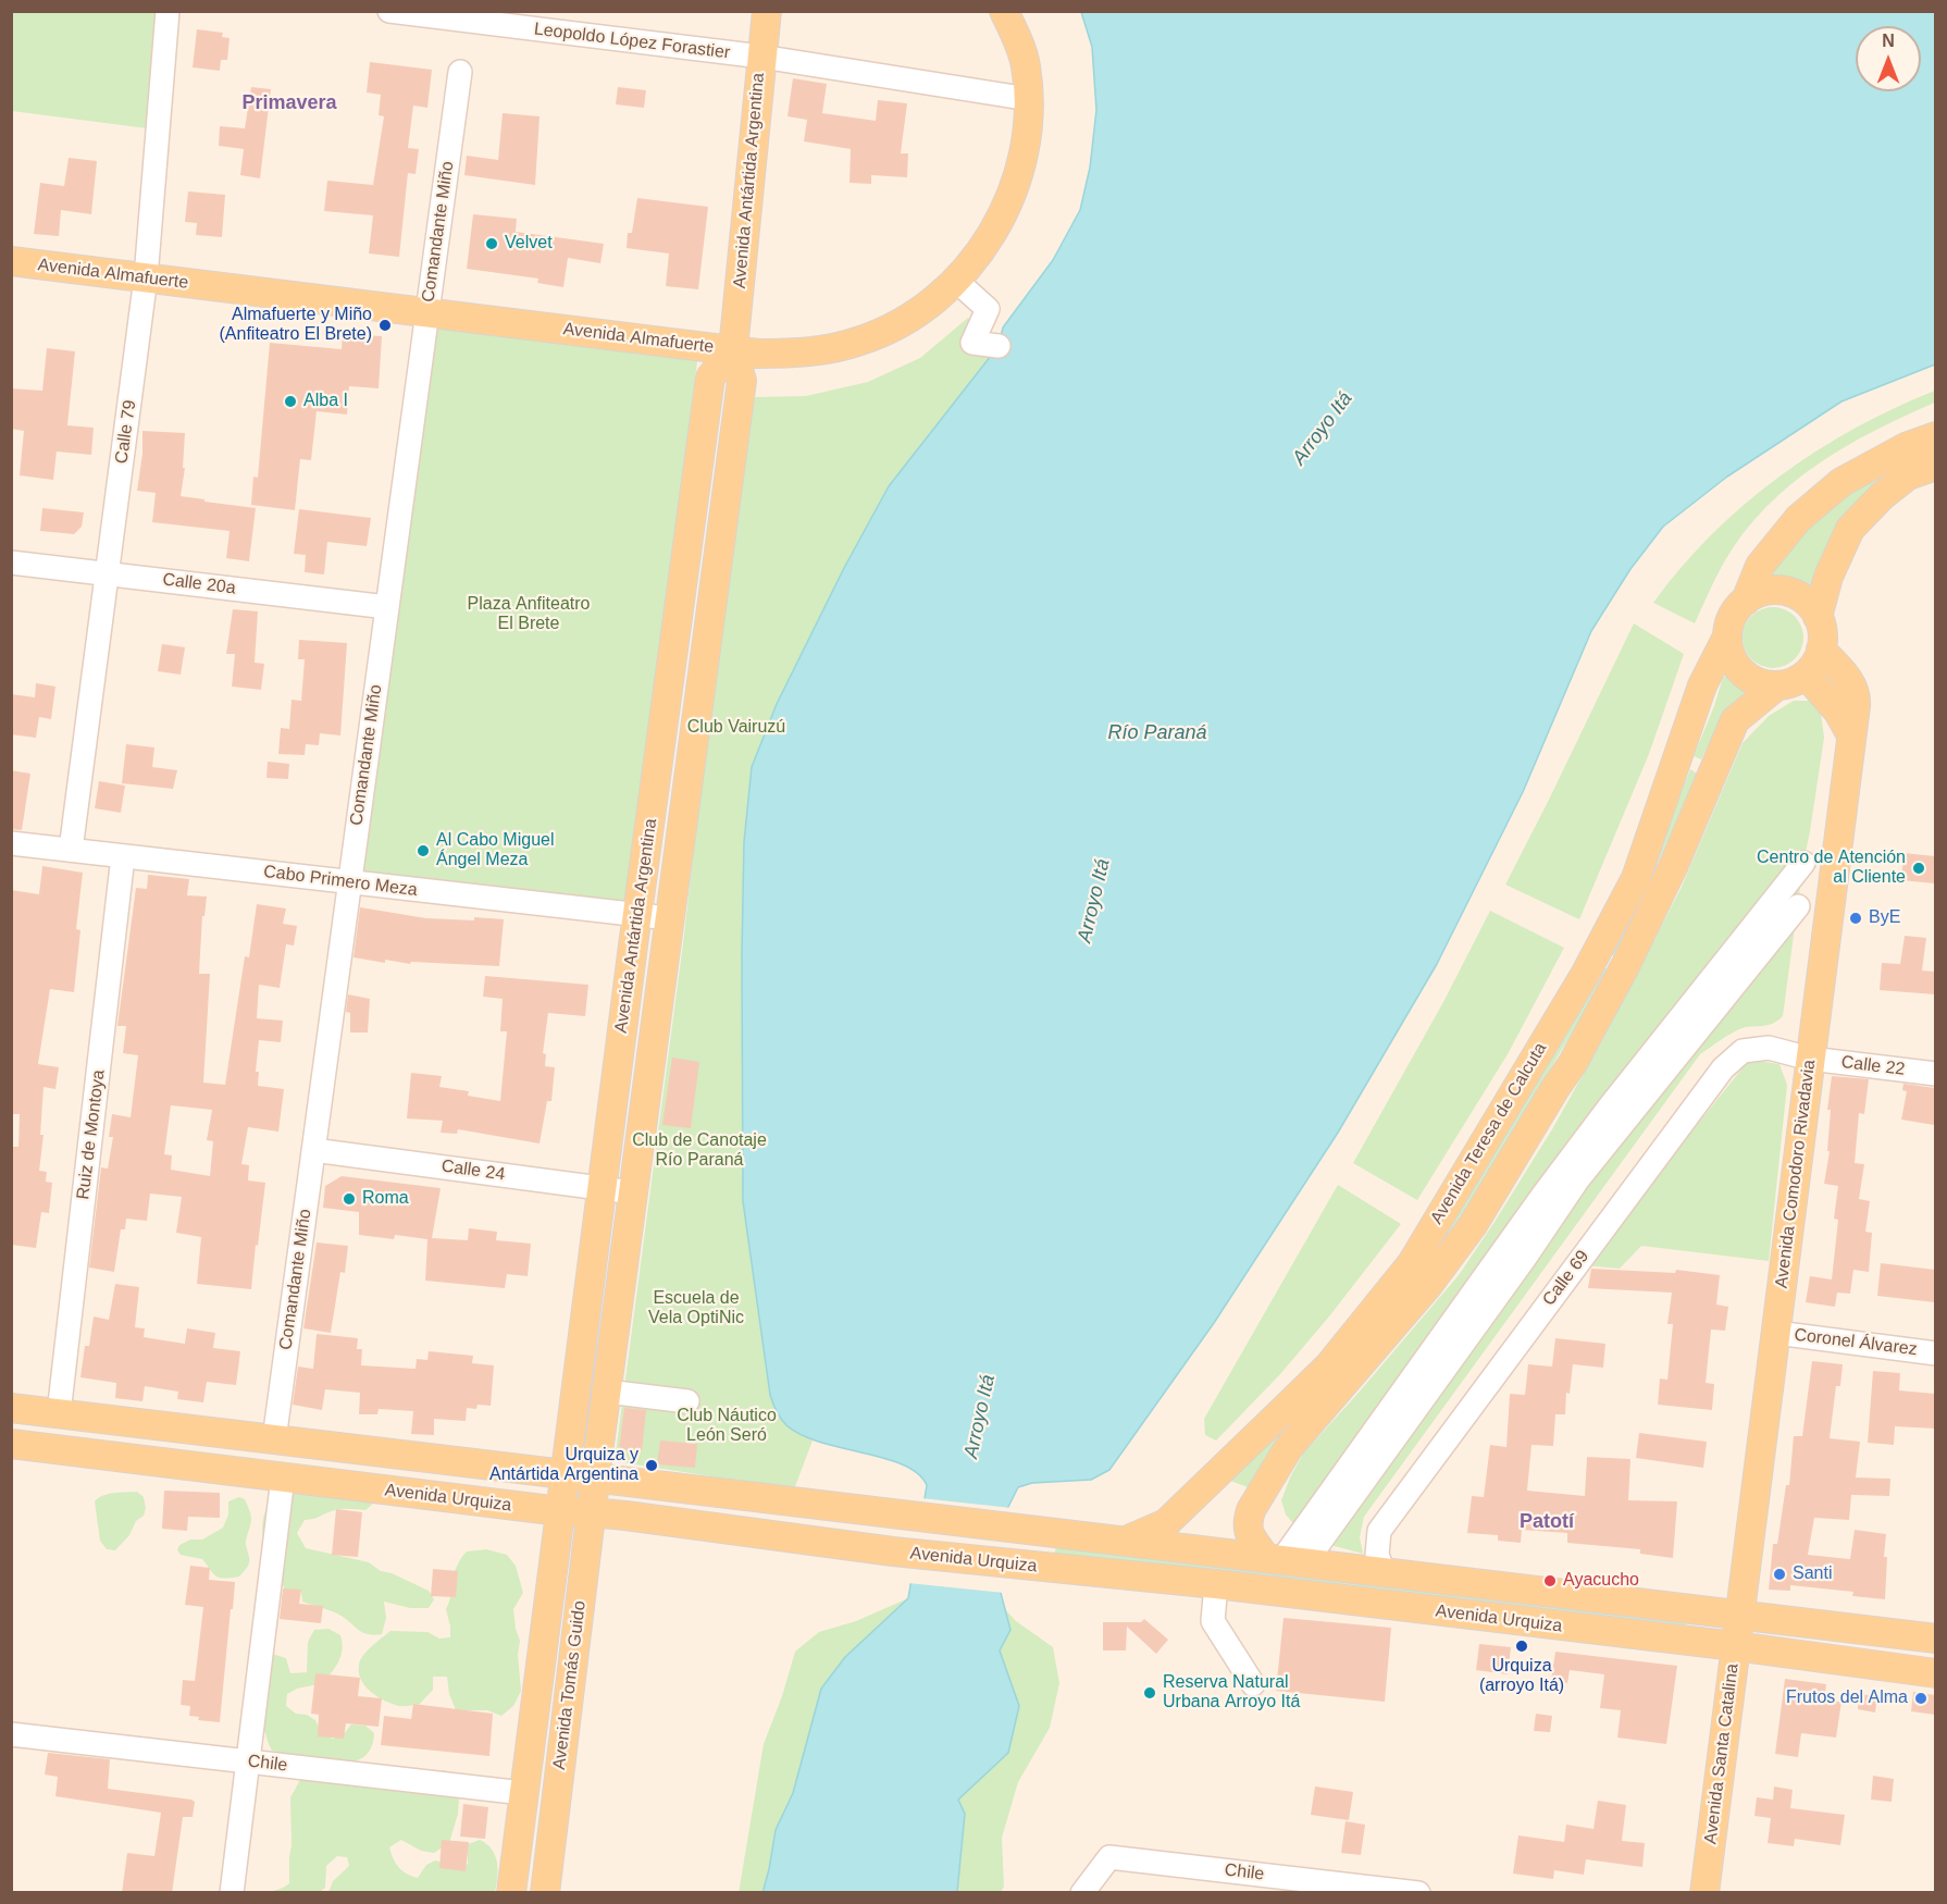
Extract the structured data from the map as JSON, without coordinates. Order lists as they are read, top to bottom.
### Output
{
  "streets": {
    "main road": [
      "Avenida Antártida Argentina",
      "Avenida Almafuerte",
      "Avenida Teresa de Calcuta",
      "Avenida Comodoro Rivadavia",
      "Avenida Urquiza",
      "Avenida Tomás Guido",
      "Avenida Santa Catalina"
    ],
    "street": [
      "Leopoldo López Forastier",
      "Comandante Miño",
      "Calle 79",
      "Calle 20a",
      "Cabo Primero Meza",
      "Calle 22",
      "Ruiz de Montoya",
      "Calle 24",
      "Calle 69",
      "Coronel Álvarez",
      "Chile"
    ]
  },
  "crossings": [
    ["Leopoldo López Forastier", "Avenida Antártida Argentina"],
    ["Leopoldo López Forastier", "Avenida Almafuerte"],
    ["Avenida Antártida Argentina", "Avenida Almafuerte"],
    ["Avenida Antártida Argentina", "Cabo Primero Meza"],
    ["Avenida Antártida Argentina", "Calle 24"],
    ["Avenida Antártida Argentina", "Avenida Urquiza"],
    ["Avenida Antártida Argentina", "Avenida Tomás Guido"],
    ["Comandante Miño", "Avenida Almafuerte"],
    ["Comandante Miño", "Calle 20a"],
    ["Comandante Miño", "Cabo Primero Meza"],
    ["Comandante Miño", "Calle 24"],
    ["Comandante Miño", "Avenida Urquiza"],
    ["Avenida Almafuerte", "Calle 79"],
    ["Calle 79", "Calle 20a"],
    ["Calle 79", "Cabo Primero Meza"],
    ["Cabo Primero Meza", "Ruiz de Montoya"],
    ["Calle 22", "Avenida Comodoro Rivadavia"],
    ["Calle 22", "Calle 69"],
    ["Avenida Teresa de Calcuta", "Avenida Comodoro Rivadavia"],
    ["Avenida Teresa de Calcuta", "Avenida Urquiza"],
    ["Ruiz de Montoya", "Avenida Urquiza"],
    ["Avenida Comodoro Rivadavia", "Calle 69"],
    ["Avenida Comodoro Rivadavia", "Coronel Álvarez"],
    ["Avenida Comodoro Rivadavia", "Avenida Urquiza"],
    ["Avenida Comodoro Rivadavia", "Avenida Santa Catalina"],
    ["Calle 69", "Avenida Urquiza"],
    ["Avenida Urquiza", "Avenida Tomás Guido"],
    ["Avenida Urquiza", "Avenida Santa Catalina"],
    ["Avenida Tomás Guido", "Chile"]
  ],
  "districts": ["Primavera", "Patotí"],
  "water": ["Arroyo Itá", "Río Paraná"],
  "parks": [
    "Plaza Anfiteatro El Brete",
    "Club Vairuzú",
    "Club de Canotaje Río Paraná",
    "Escuela de Vela OptiNic",
    "Club Náutico León Seró"
  ],
  "places": [
    "Velvet",
    "Almafuerte y Miño (Anfiteatro El Brete)",
    "Alba I",
    "Al Cabo Miguel Ángel Meza",
    "Centro de Atención al Cliente",
    "ByE",
    "Roma",
    "Urquiza y Antártida Argentina",
    "Santi",
    "Ayacucho",
    "Urquiza (arroyo Itá)",
    "Reserva Natural Urbana Arroyo Itá",
    "Frutos del Alma"
  ],
  "north": "top"
}
